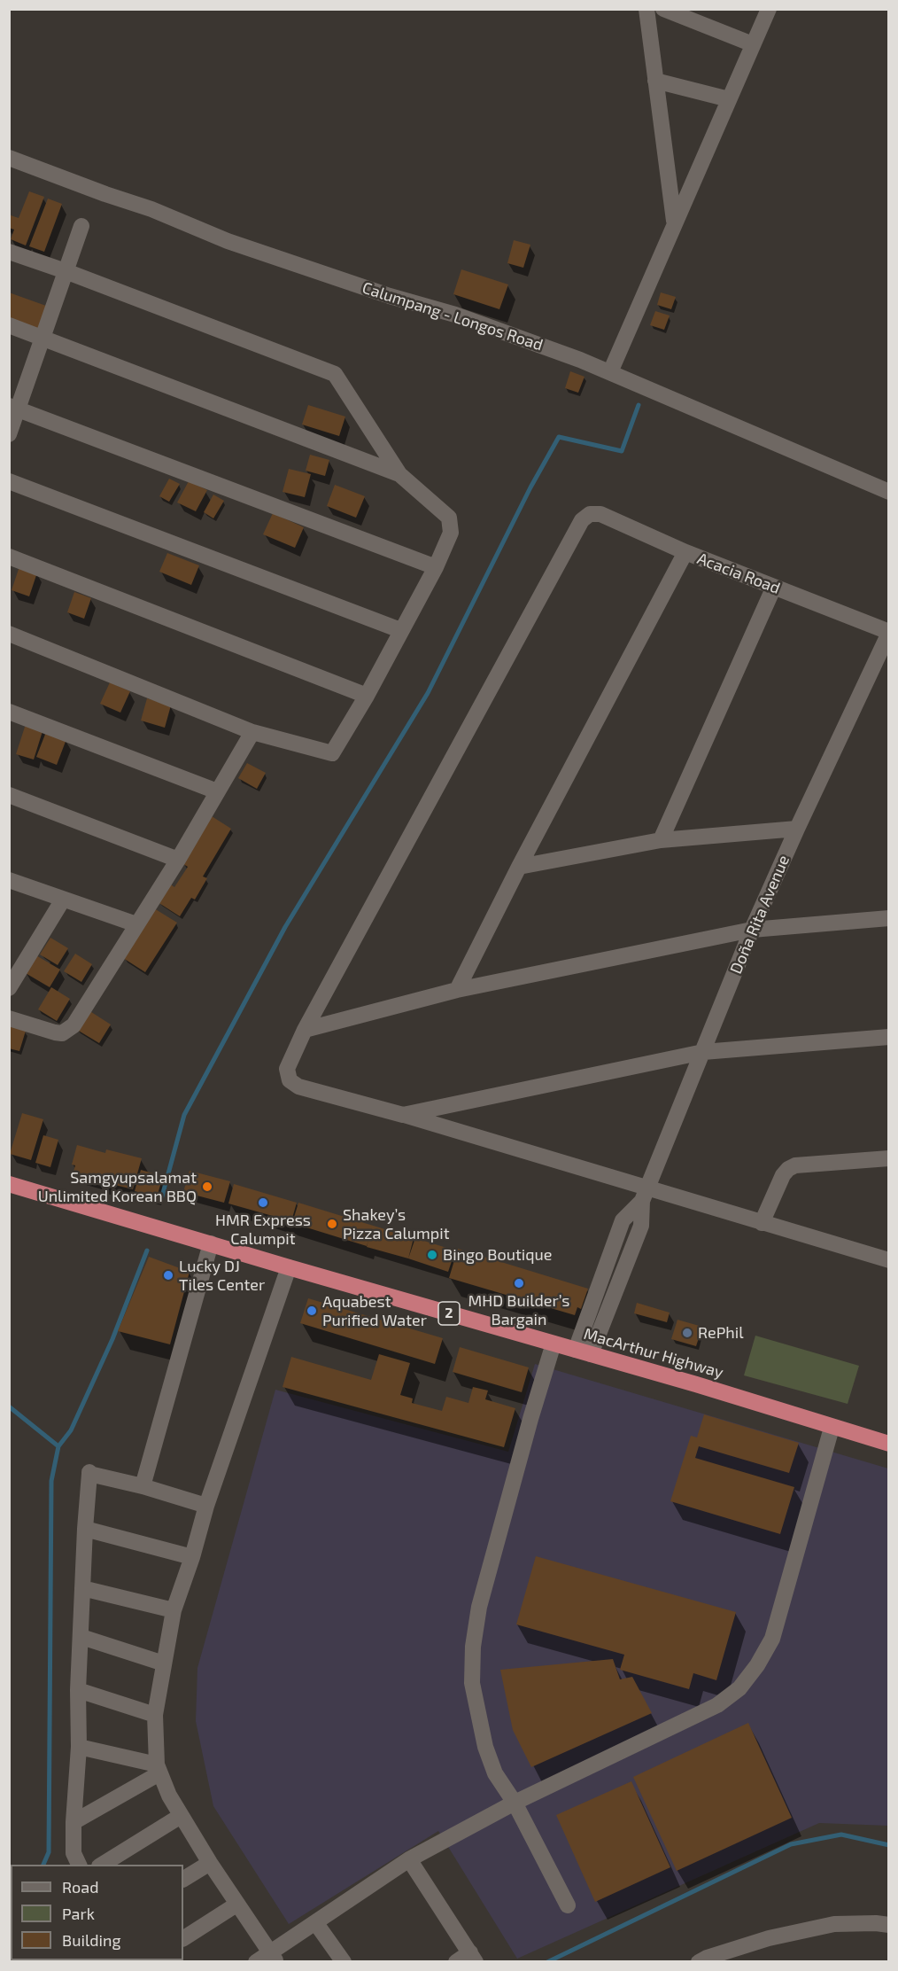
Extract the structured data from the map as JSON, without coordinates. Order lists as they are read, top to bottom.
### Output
{
  "streets": {
    "highway": ["2", "MacArthur Highway"],
    "street": ["Calumpang - Longos Road", "Acacia Road", "Doña Rita Avenue"]
  },
  "crossings": [
    ["Acacia Road", "Doña Rita Avenue"],
    ["Doña Rita Avenue", "MacArthur Highway"]
  ],
  "places": [
    "Samgyupsalamat Unlimited Korean BBQ",
    "HMR Express Calumpit",
    "Shakey’s Pizza Calumpit",
    "Bingo Boutique",
    "Lucky DJ Tiles Center",
    "MHD Builder’s Bargain",
    "Aquabest Purified Water",
    "RePhil"
  ],
  "legend": ["Road", "Park", "Building"]
}
